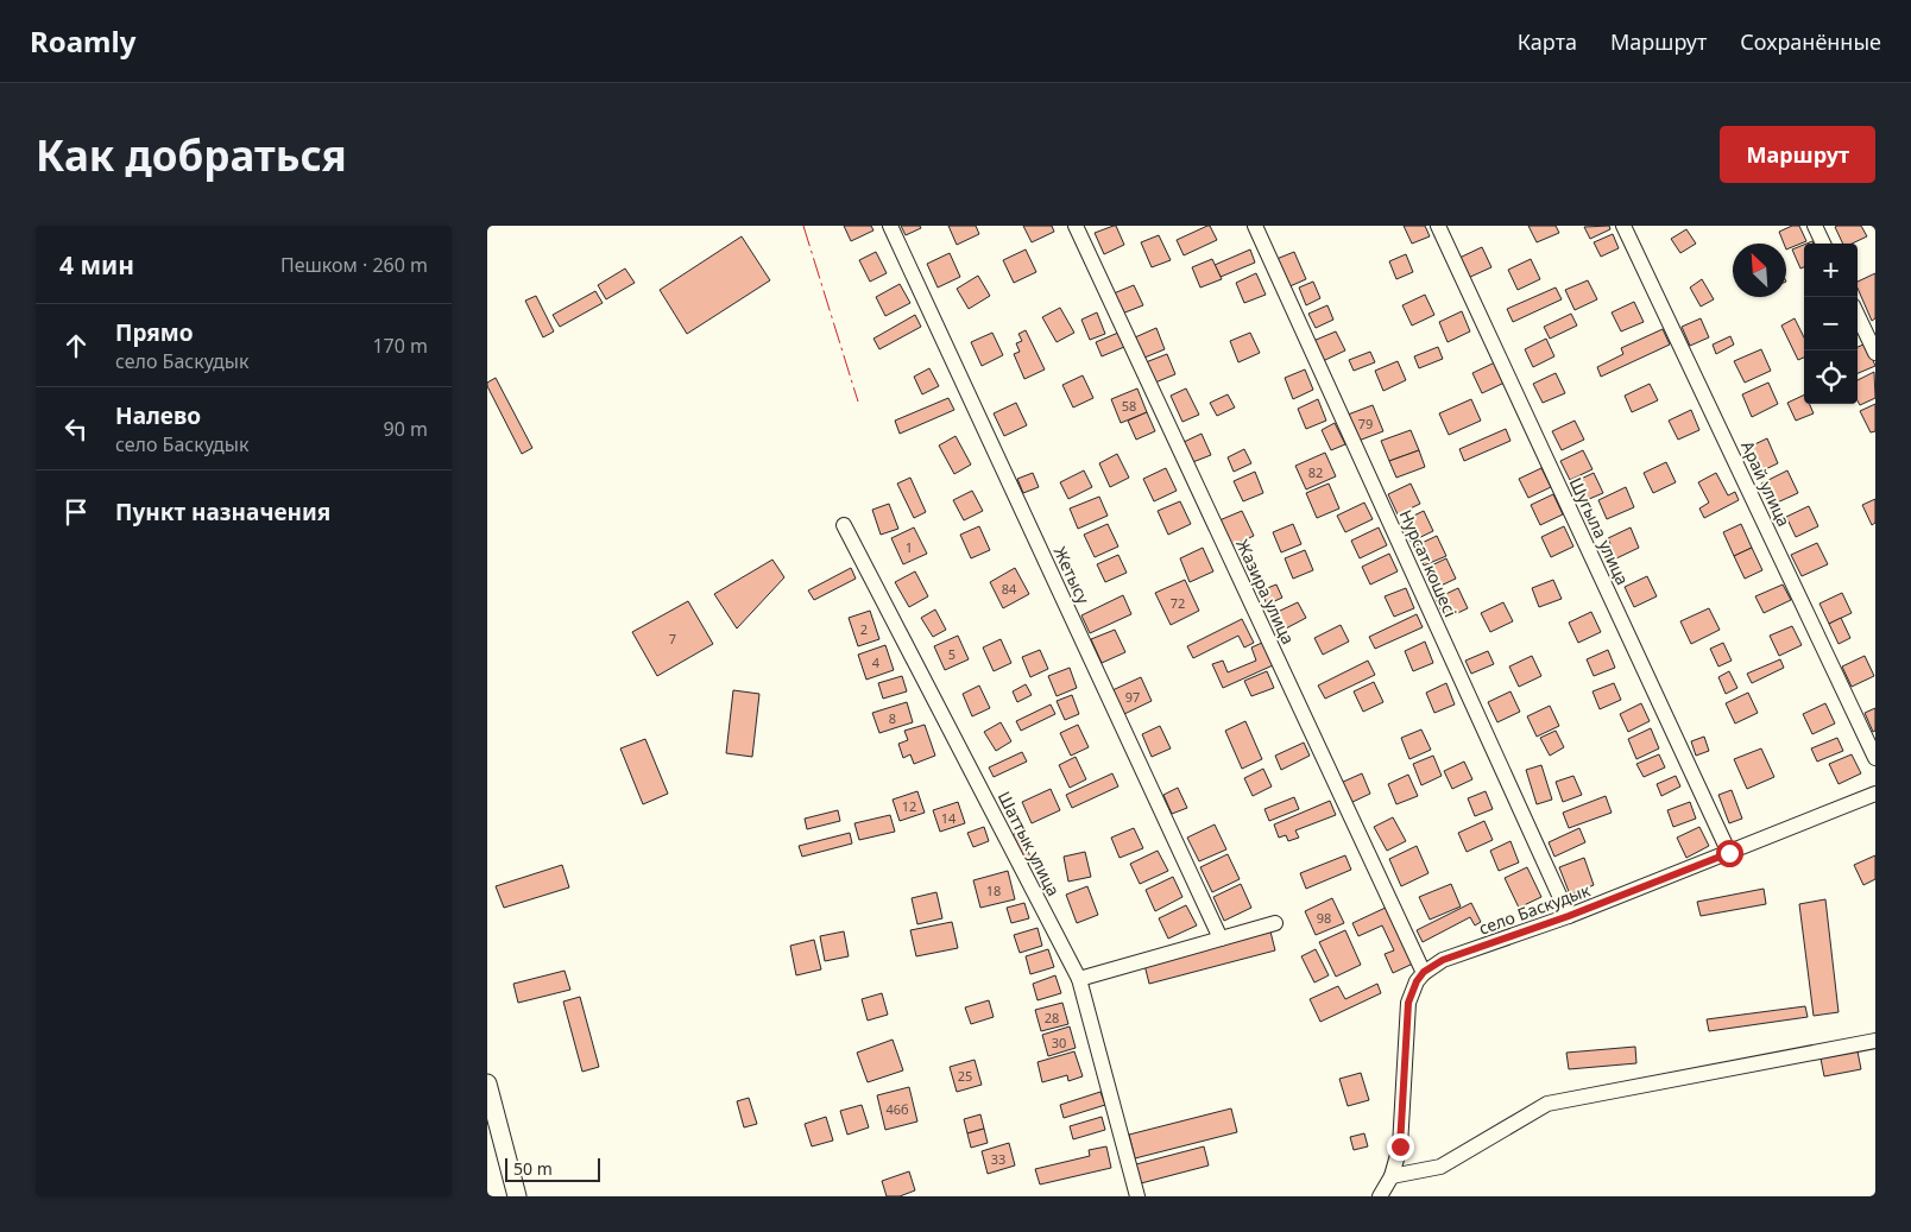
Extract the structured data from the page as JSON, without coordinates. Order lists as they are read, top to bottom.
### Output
{
  "streets": {
    "street": [
      "Арай улица",
      "Шугыла улица",
      "Нурсат кошесi",
      "Жетысу",
      "Жазира улица",
      "Шаттык улица",
      "село Баскудык"
    ]
  },
  "crossings": [
    ["Шугыла улица", "село Баскудык"],
    ["Нурсат кошесi", "село Баскудык"],
    ["Жазира улица", "село Баскудык"]
  ],
  "house_numbers": [
    "58",
    "79",
    "82",
    "1",
    "84",
    "72",
    "2",
    "7",
    "5",
    "4",
    "97",
    "8",
    "12",
    "14",
    "18",
    "98",
    "28",
    "30",
    "25",
    "46б",
    "33"
  ],
  "scale_bar": "50 m",
  "north": "top left",
  "page": {
    "header": "Roamly",
    "nav": ["Карта", "Маршрут", "Сохранённые"],
    "buttons": "Маршрут",
    "title": "Как добраться",
    "heading": ["4 мин", "Пешком · 260 m"],
    "map_buttons": ["+", "−"],
    "list": [
      ["Прямо", "село Баскудык", "170 m"],
      ["Налево", "село Баскудык", "90 m"],
      "Пункт назначения"
    ],
    "scale": "50 m"
  }
}
